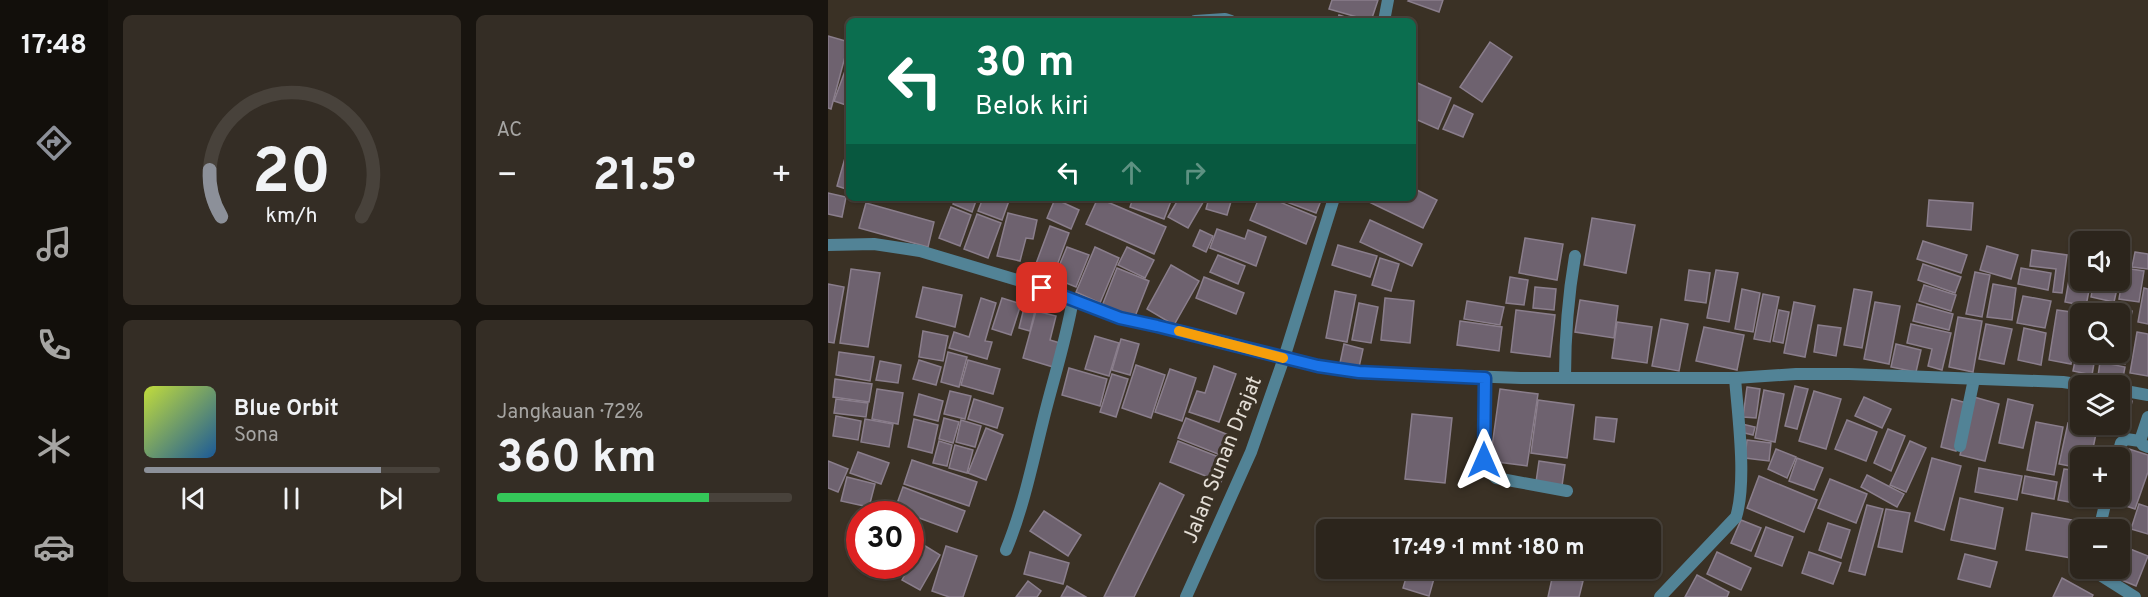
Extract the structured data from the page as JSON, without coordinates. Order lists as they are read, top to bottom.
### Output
{
  "streets": {
    "street": ["Jalan Sunan Drajat"]
  },
  "page": {
    "tabs": "17:48",
    "tile": [
      "AC",
      ["Jangkauan · 72%", "360 km"]
    ],
    "turn": ["30 m", "Belok kiri"],
    "heat": ["−", "21.5°", "+"],
    "map_buttons": ["+", "−"],
    "song": ["Blue Orbit", "Sona"],
    "limit": "30",
    "trip": "17:49 · 1 mnt · 180 m",
    "gauge": ["20", "km/h"]
  }
}
